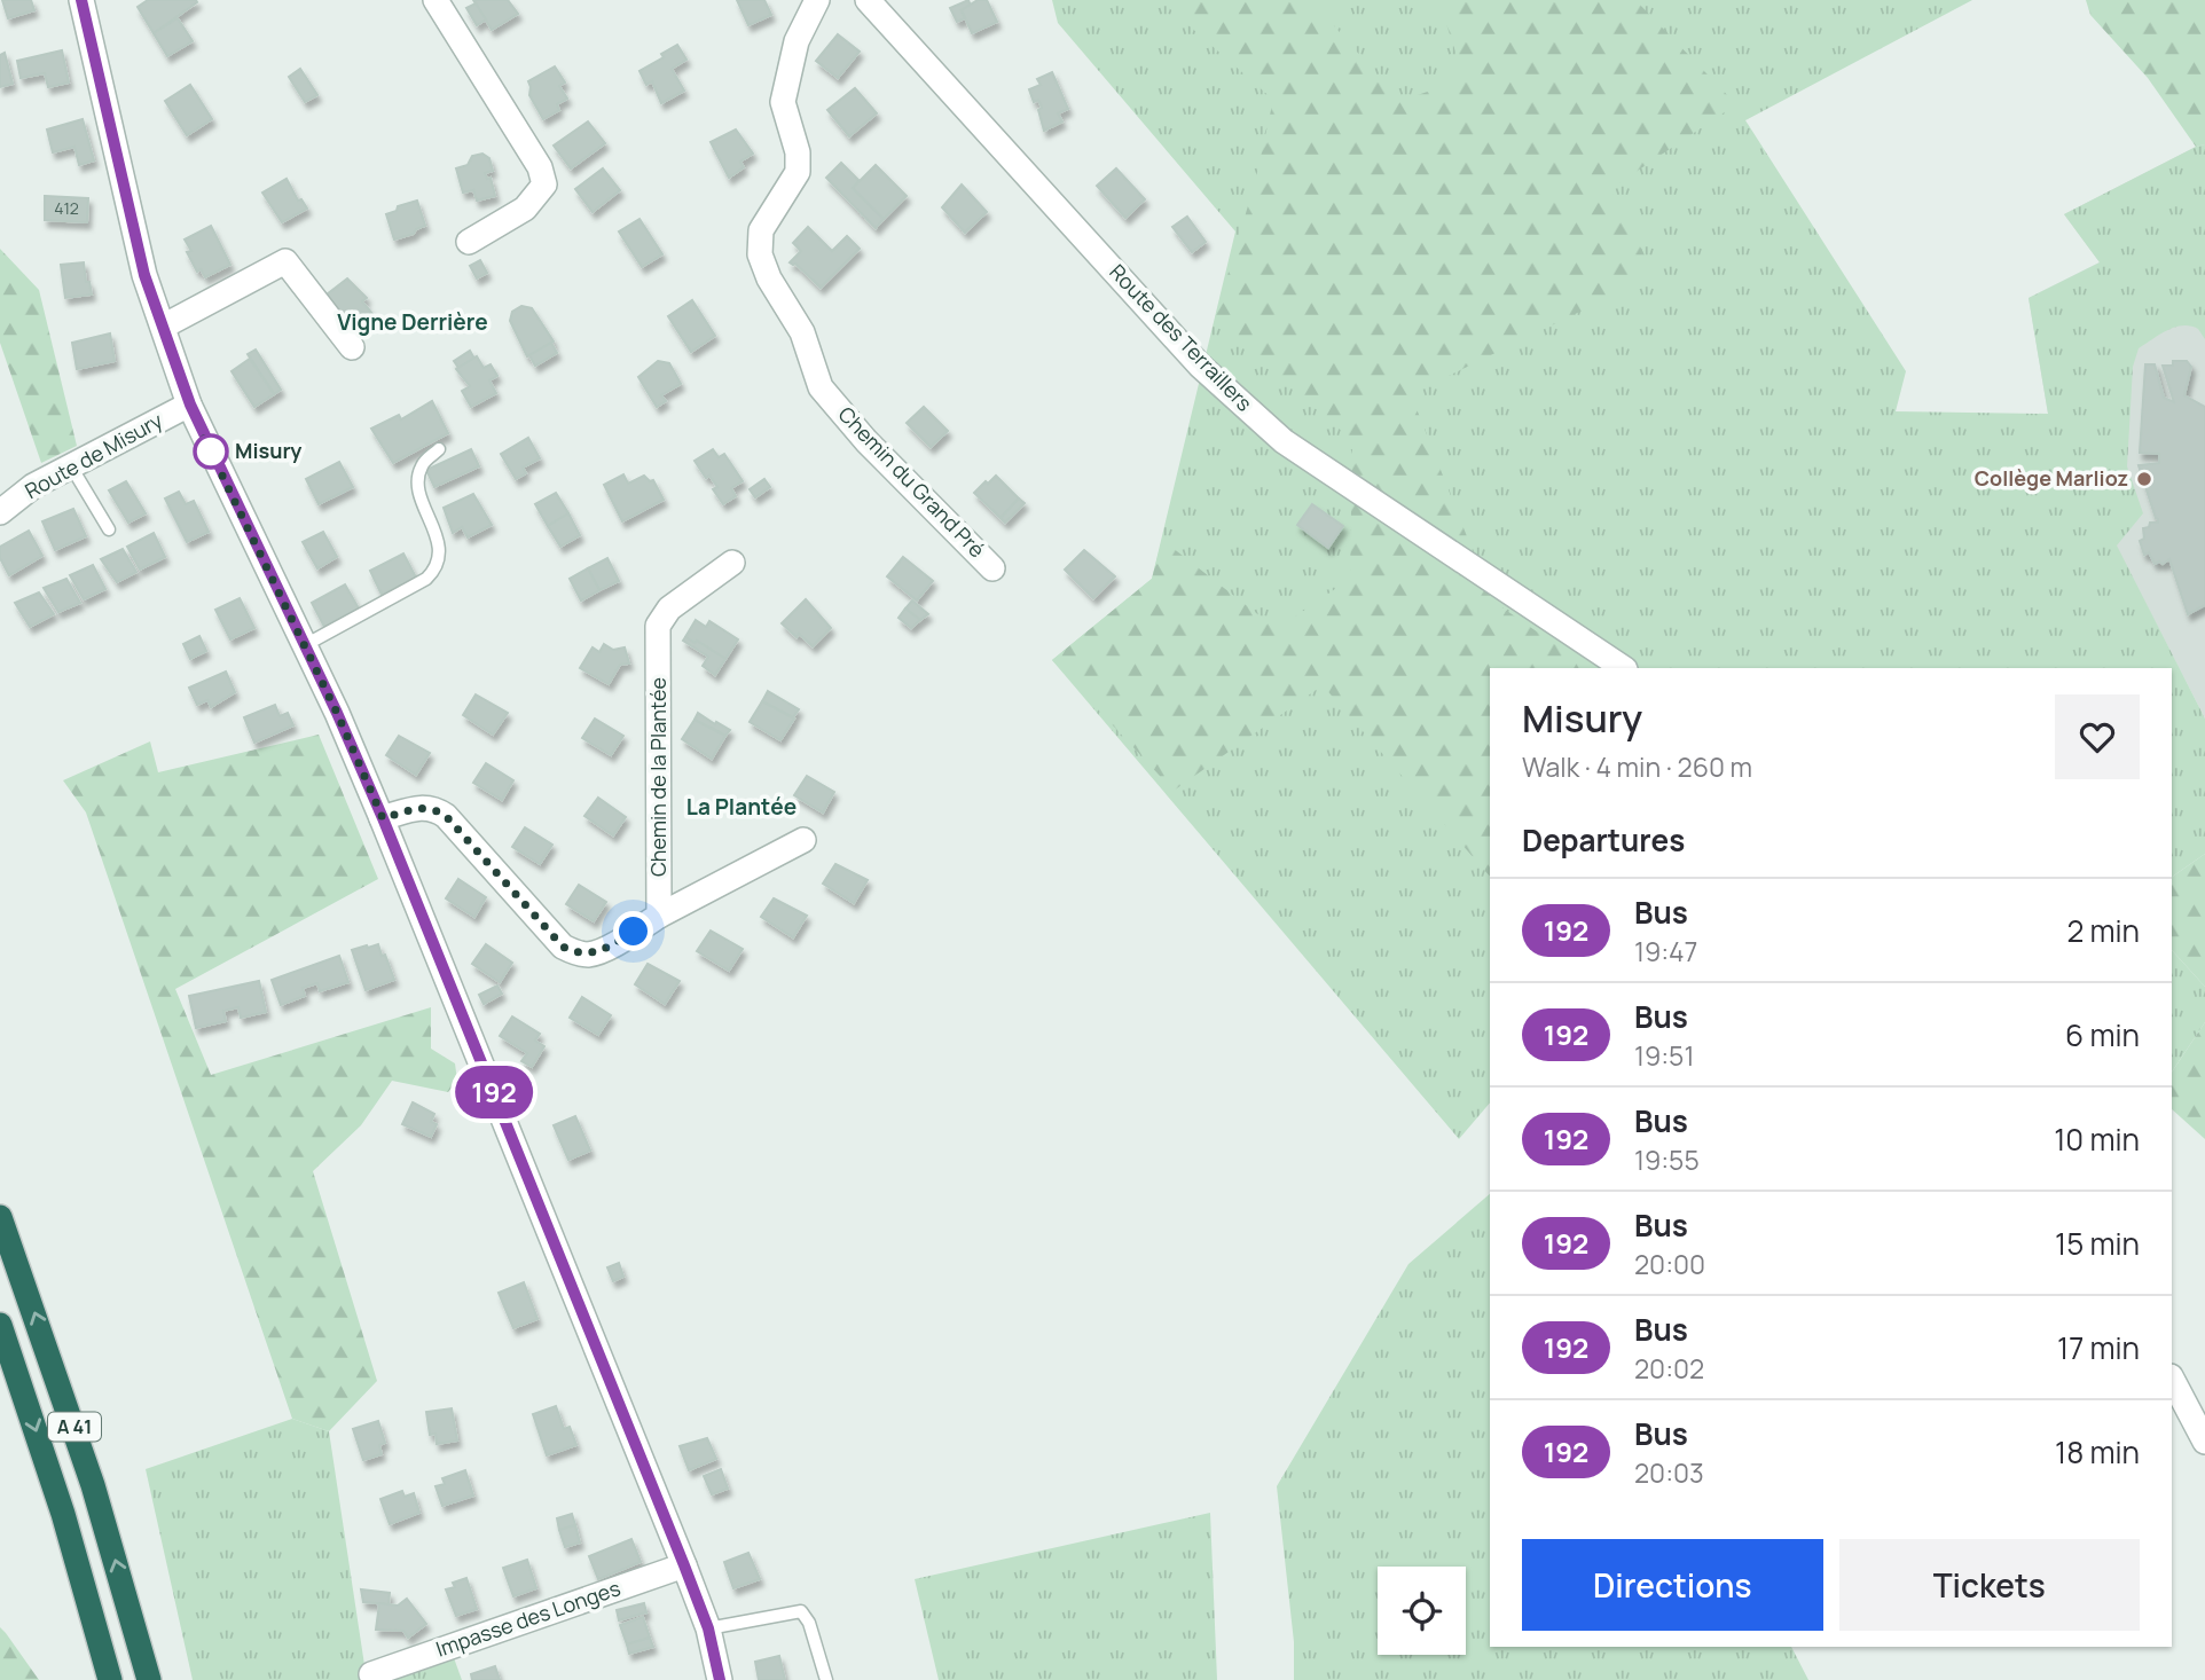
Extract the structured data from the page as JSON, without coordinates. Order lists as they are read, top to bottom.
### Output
{
  "streets": {
    "highway": ["A 41"],
    "street": [
      "Route des Terraillers",
      "Route de Misury",
      "Chemin du Grand Pré",
      "Chemin de la Plantée",
      "Impasse des Longes"
    ]
  },
  "districts": ["Vigne Derrière", "La Plantée"],
  "places": ["Misury", "Collège Marlioz"],
  "lines": ["bus line 192"],
  "house_numbers": ["412"],
  "page": {
    "on_map": "192",
    "heading": [
      ["Misury", "Walk · 4 min · 260 m"],
      "Departures"
    ],
    "list": [
      {
        "mark": "192",
        "name": "Bus",
        "note": "19:47",
        "value": "2 min"
      },
      {
        "mark": "192",
        "name": "Bus",
        "note": "19:51",
        "value": "6 min"
      },
      {
        "mark": "192",
        "name": "Bus",
        "note": "19:55",
        "value": "10 min"
      },
      {
        "mark": "192",
        "name": "Bus",
        "note": "20:00",
        "value": "15 min"
      },
      {
        "mark": "192",
        "name": "Bus",
        "note": "20:02",
        "value": "17 min"
      },
      {
        "mark": "192",
        "name": "Bus",
        "note": "20:03",
        "value": "18 min"
      }
    ],
    "buttons": ["Directions", "Tickets"]
  }
}
